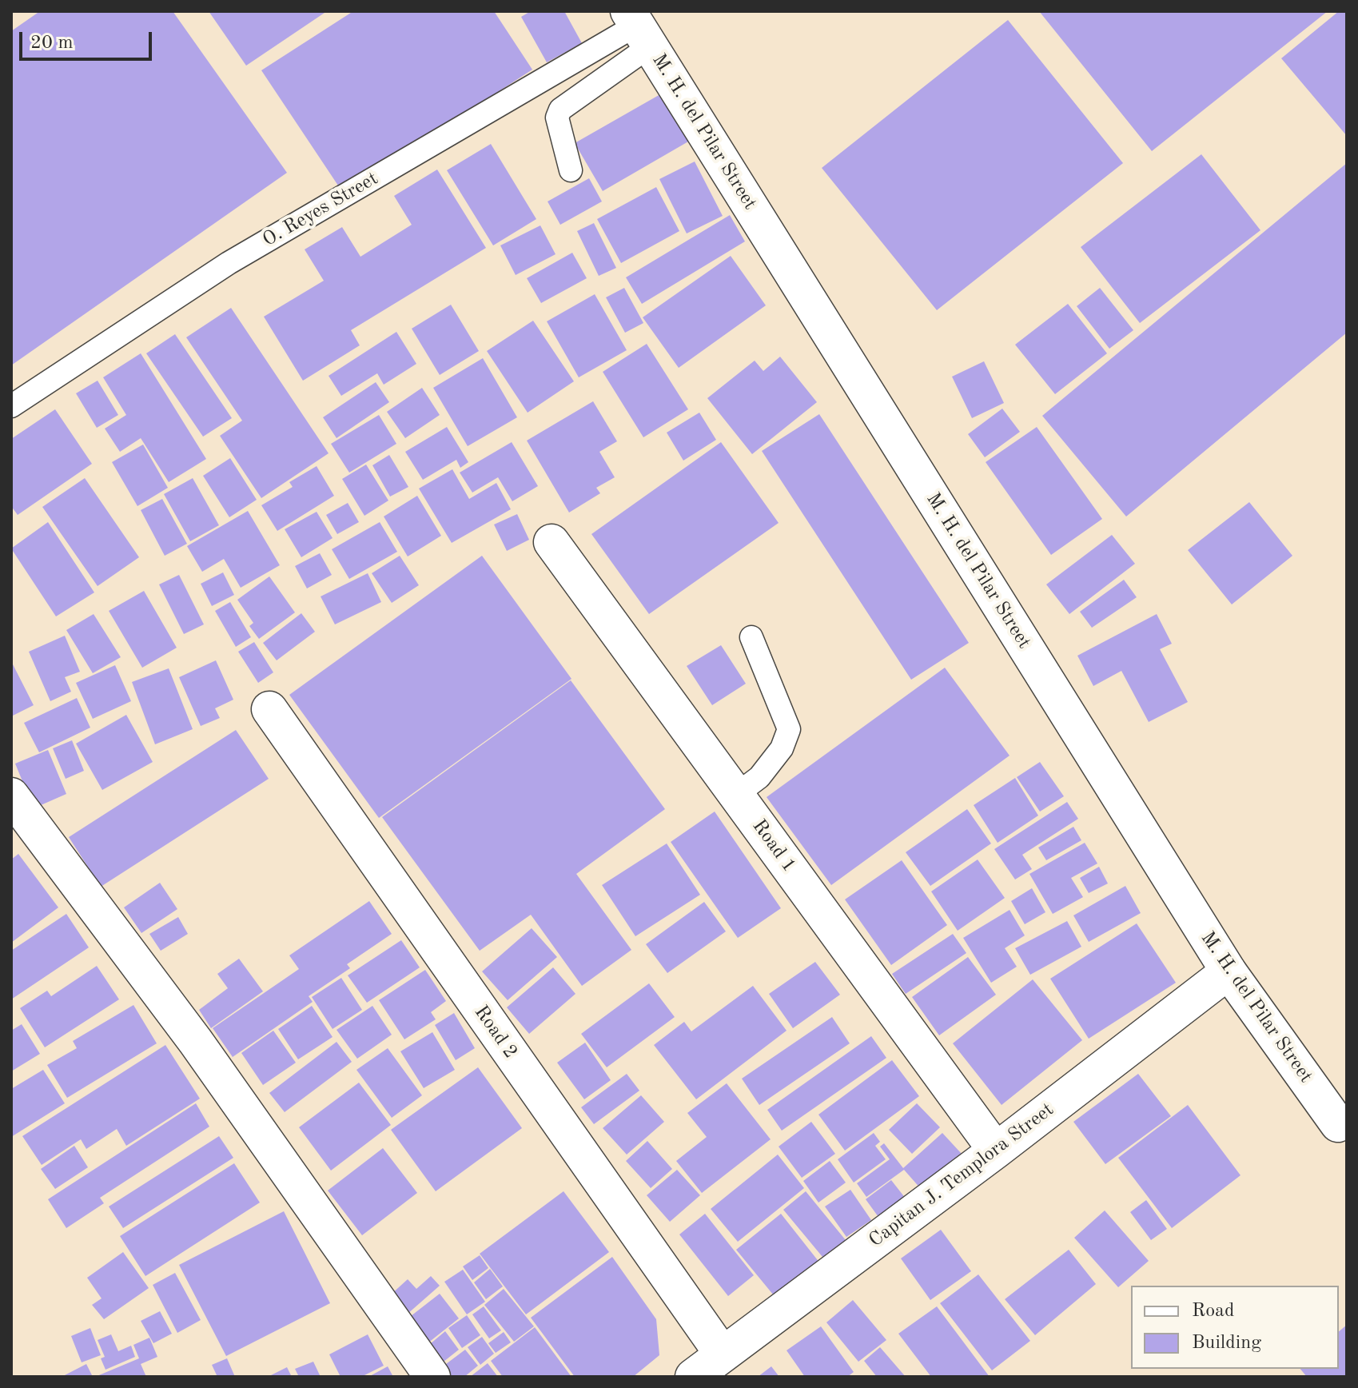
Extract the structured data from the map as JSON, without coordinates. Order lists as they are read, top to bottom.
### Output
{
  "streets": {
    "street": [
      "M. H. del Pilar Street",
      "Road 1",
      "Road 2",
      "Capitan J. Templora Street"
    ],
    "lane": ["O. Reyes Street"]
  },
  "crossings": [
    ["M. H. del Pilar Street", "O. Reyes Street"],
    ["M. H. del Pilar Street", "Capitan J. Templora Street"],
    ["Road 1", "Capitan J. Templora Street"],
    ["Road 2", "Capitan J. Templora Street"]
  ],
  "legend": ["Road", "Building"],
  "scale_bar": "20 m"
}
